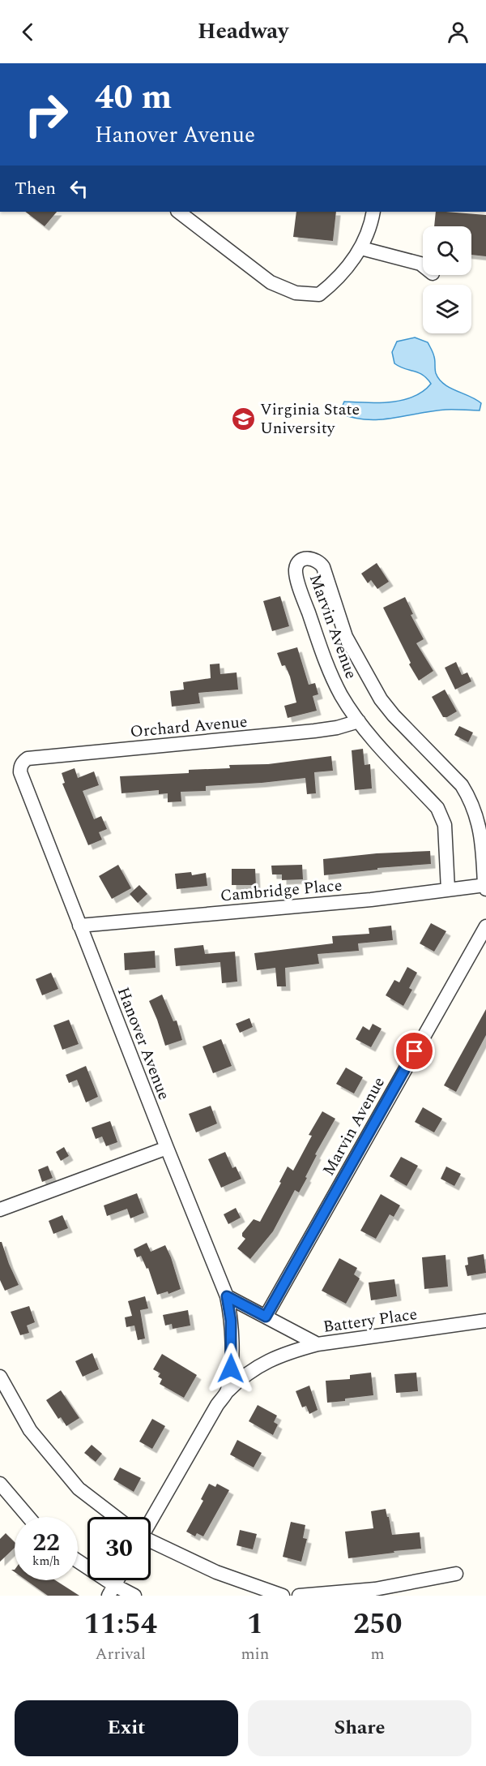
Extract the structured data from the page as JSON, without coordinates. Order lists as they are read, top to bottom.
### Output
{
  "streets": {
    "street": [
      "Marvin Avenue",
      "Orchard Avenue",
      "Cambridge Place",
      "Hanover Avenue",
      "Battery Place"
    ]
  },
  "crossings": [
    ["Marvin Avenue", "Orchard Avenue"],
    ["Marvin Avenue", "Cambridge Place"],
    ["Marvin Avenue", "Battery Place"],
    ["Orchard Avenue", "Hanover Avenue"],
    ["Cambridge Place", "Hanover Avenue"]
  ],
  "places": {
    "school or university": ["Virginia State University"]
  },
  "page": {
    "header": "Headway",
    "turn": ["40 m", "Hanover Avenue"],
    "then": "Then",
    "speed": "22 km/h",
    "limit": "30",
    "eta": [
      "11:54",
      "Arrival",
      "1",
      "min",
      "250",
      "m"
    ],
    "buttons": ["Exit", "Share"]
  }
}
